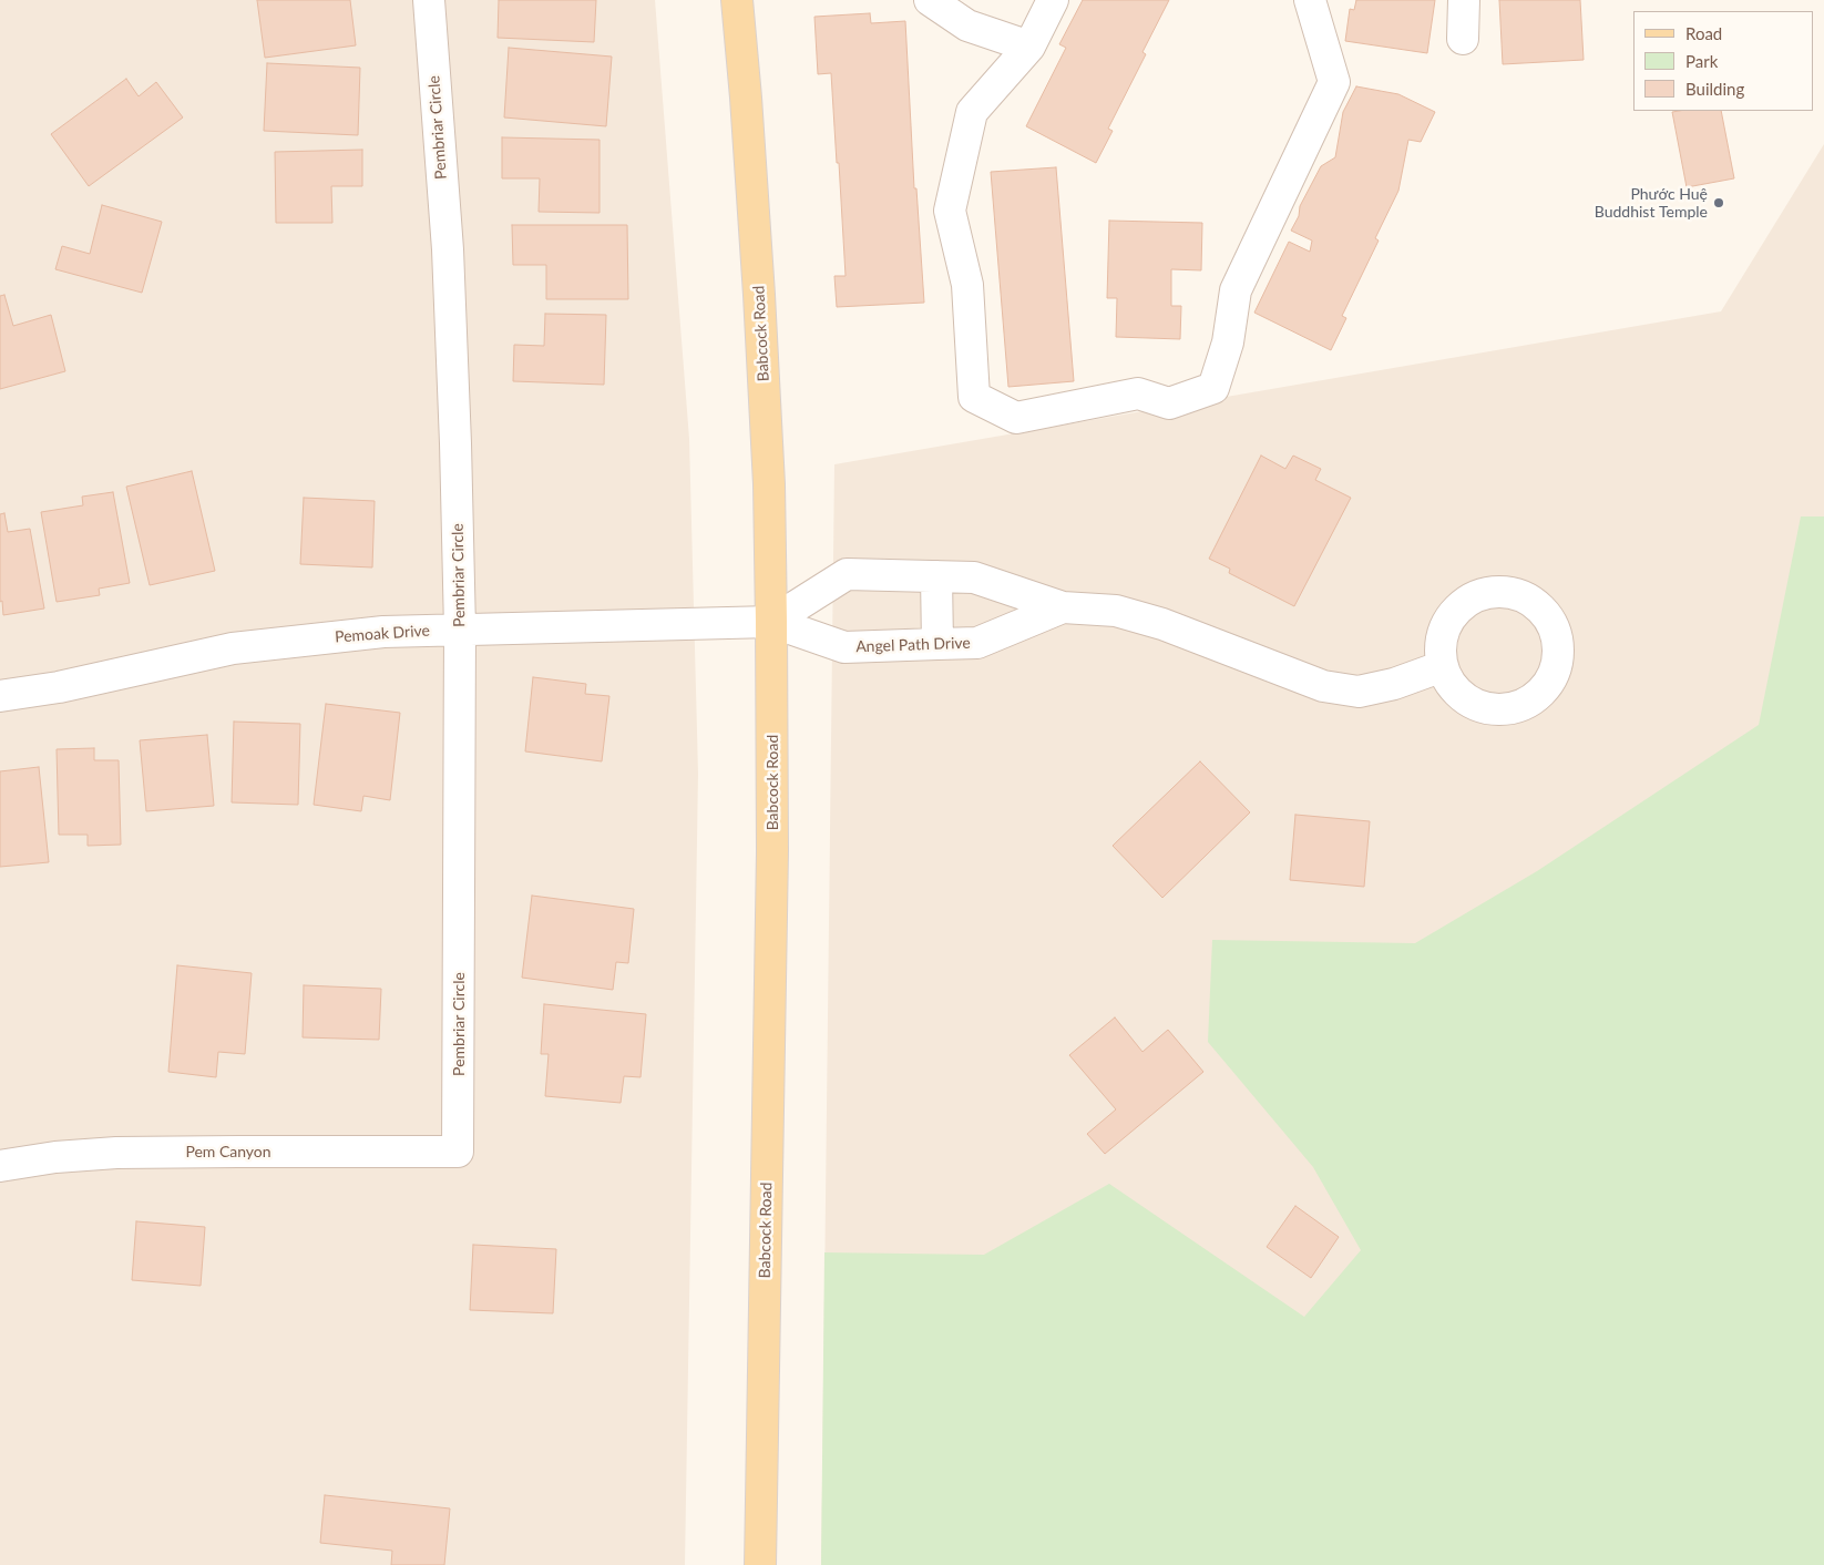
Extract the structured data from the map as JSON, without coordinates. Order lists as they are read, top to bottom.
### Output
{
  "streets": {
    "main road": ["Babcock Road"],
    "street": [
      "Pembriar Circle",
      "Pemoak Drive",
      "Angel Path Drive",
      "Pem Canyon"
    ]
  },
  "crossings": [
    ["Pembriar Circle", "Pemoak Drive"],
    ["Pembriar Circle", "Pem Canyon"],
    ["Babcock Road", "Pemoak Drive"],
    ["Babcock Road", "Angel Path Drive"],
    ["Pemoak Drive", "Angel Path Drive"]
  ],
  "places": ["Phước Huệ Buddhist Temple"],
  "legend": ["Road", "Park", "Building"]
}
